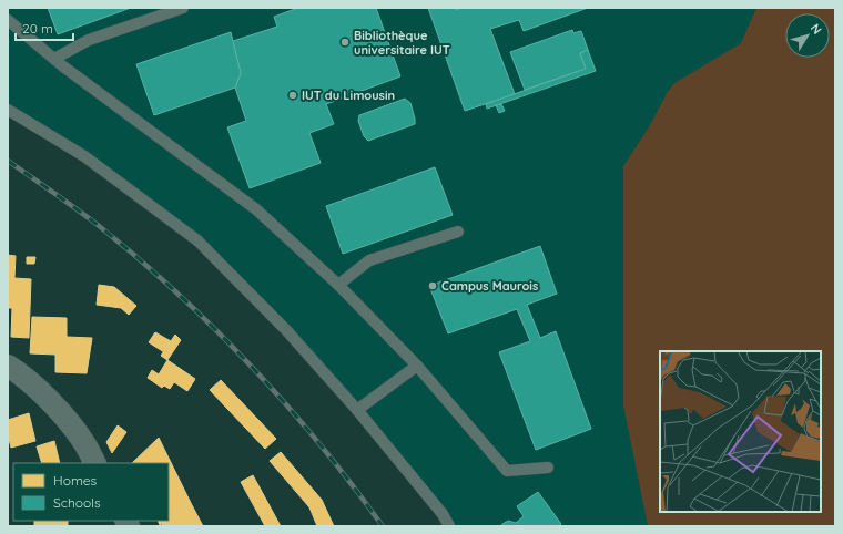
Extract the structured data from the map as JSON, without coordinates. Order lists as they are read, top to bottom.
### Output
{
  "places": ["Bibliothèque universitaire IUT", "IUT du Limousin", "Campus Maurois"],
  "legend": ["Homes", "Schools"],
  "scale_bar": "20 m",
  "north": "top right"
}
